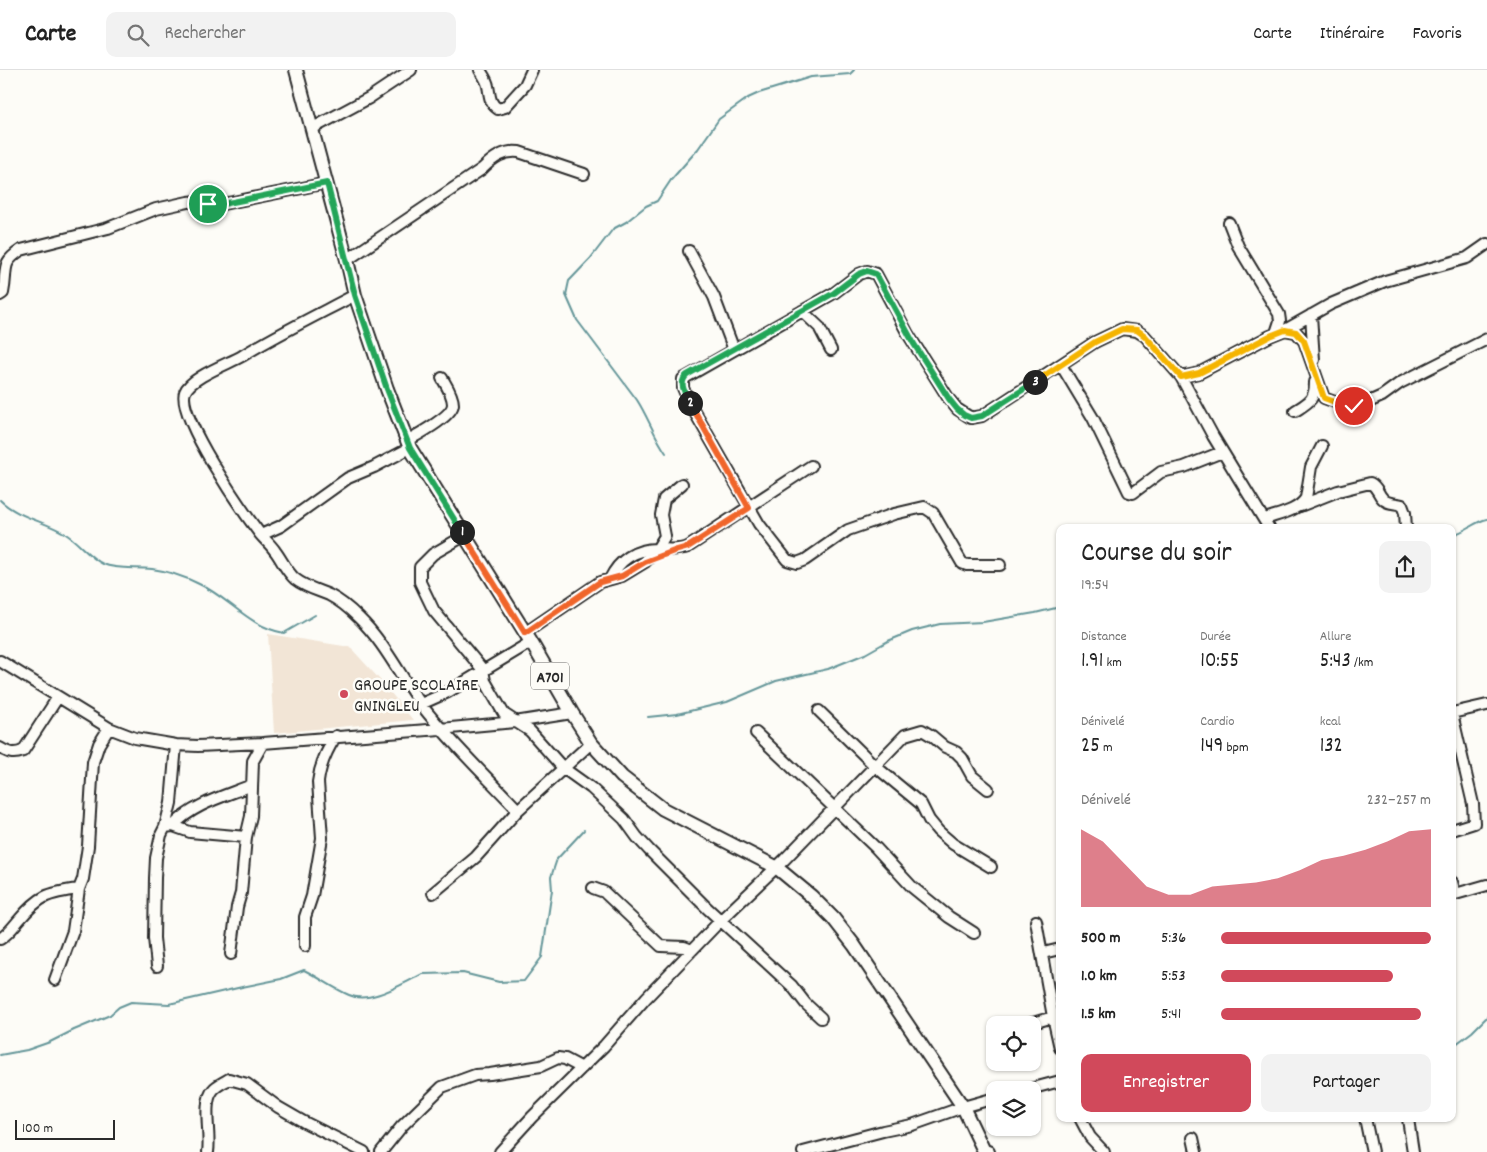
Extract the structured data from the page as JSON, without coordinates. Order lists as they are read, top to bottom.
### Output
{
  "streets": {
    "main road": ["A701"]
  },
  "places": ["GROUPE SCOLAIRE GNINGLEU"],
  "scale_bar": "100 m",
  "page": {
    "header": "Carte",
    "search": "Rechercher",
    "nav": ["Carte", "Itinéraire", "Favoris"],
    "pins": ["3", "2", "1"],
    "heading": ["Course du soir", "19:54"],
    "stats": [
      ["Distance", "1.91 km"],
      ["Durée", "10:55"],
      ["Allure", "5:43 /km"],
      ["Dénivelé", "25 m"],
      ["Cardio", "149 bpm"],
      ["kcal", "132"]
    ],
    "chart": ["Dénivelé", "232–257 m"],
    "list": [
      {
        "name": "500 m",
        "note": "5:36"
      },
      {
        "name": "1.0 km",
        "note": "5:53"
      },
      {
        "name": "1.5 km",
        "note": "5:41"
      }
    ],
    "buttons": ["Enregistrer", "Partager"],
    "scale": "100 m"
  }
}
